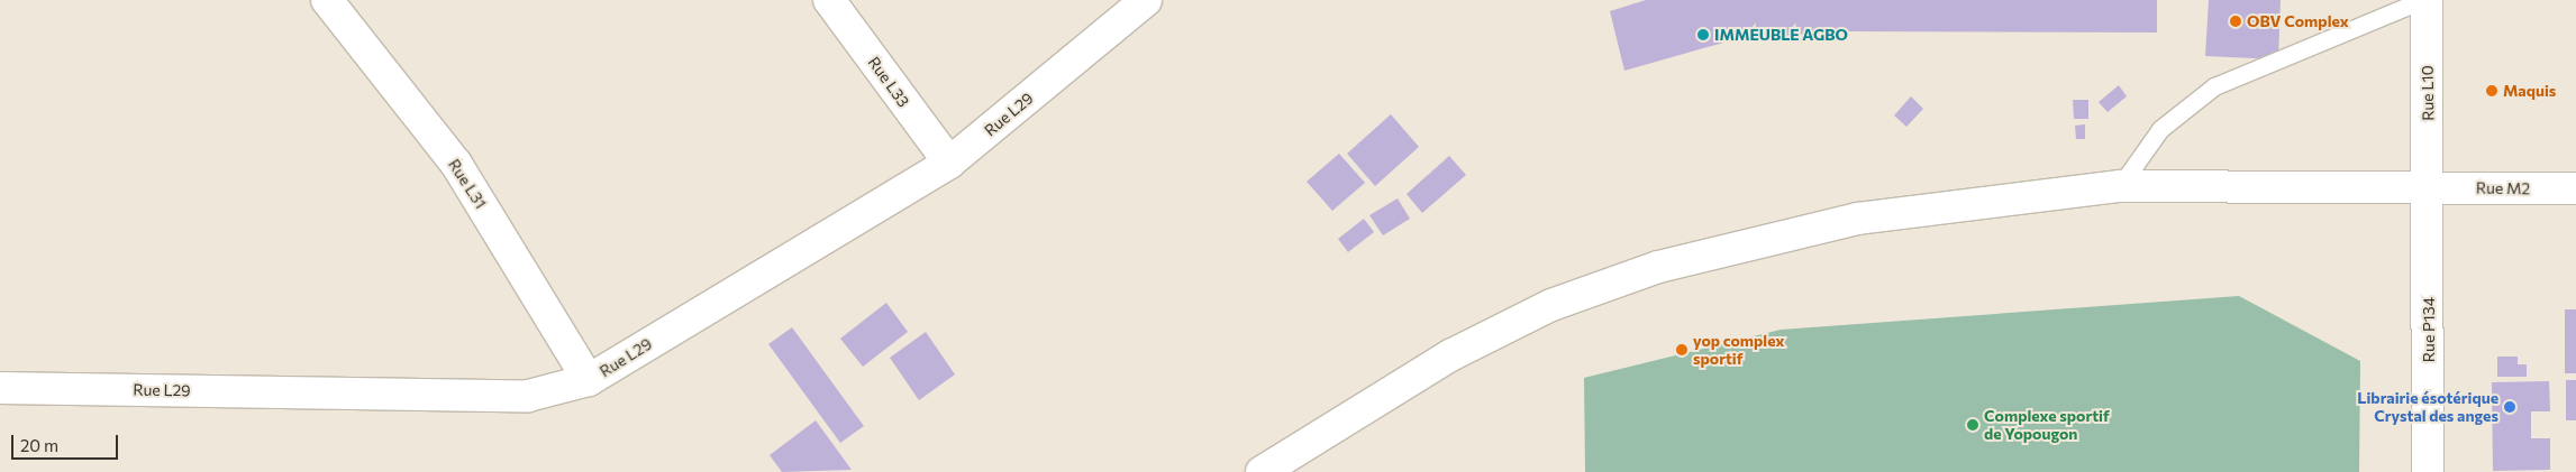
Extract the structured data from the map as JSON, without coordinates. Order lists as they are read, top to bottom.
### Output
{
  "streets": {
    "street": [
      "Rue L33",
      "Rue L10",
      "Rue L29",
      "Rue L31",
      "Rue M2",
      "Rue P134"
    ]
  },
  "crossings": [
    ["Rue L33", "Rue L29"],
    ["Rue L10", "Rue M2"],
    ["Rue L10", "Rue P134"],
    ["Rue L29", "Rue L31"],
    ["Rue M2", "Rue P134"]
  ],
  "places": [
    "OBV Complex",
    "IMMEUBLE AGBO",
    "Maquis",
    "yop complex sportif",
    "Librairie ésotérique Crystal des anges",
    "Complexe sportif de Yopougon"
  ],
  "scale_bar": "20 m"
}
